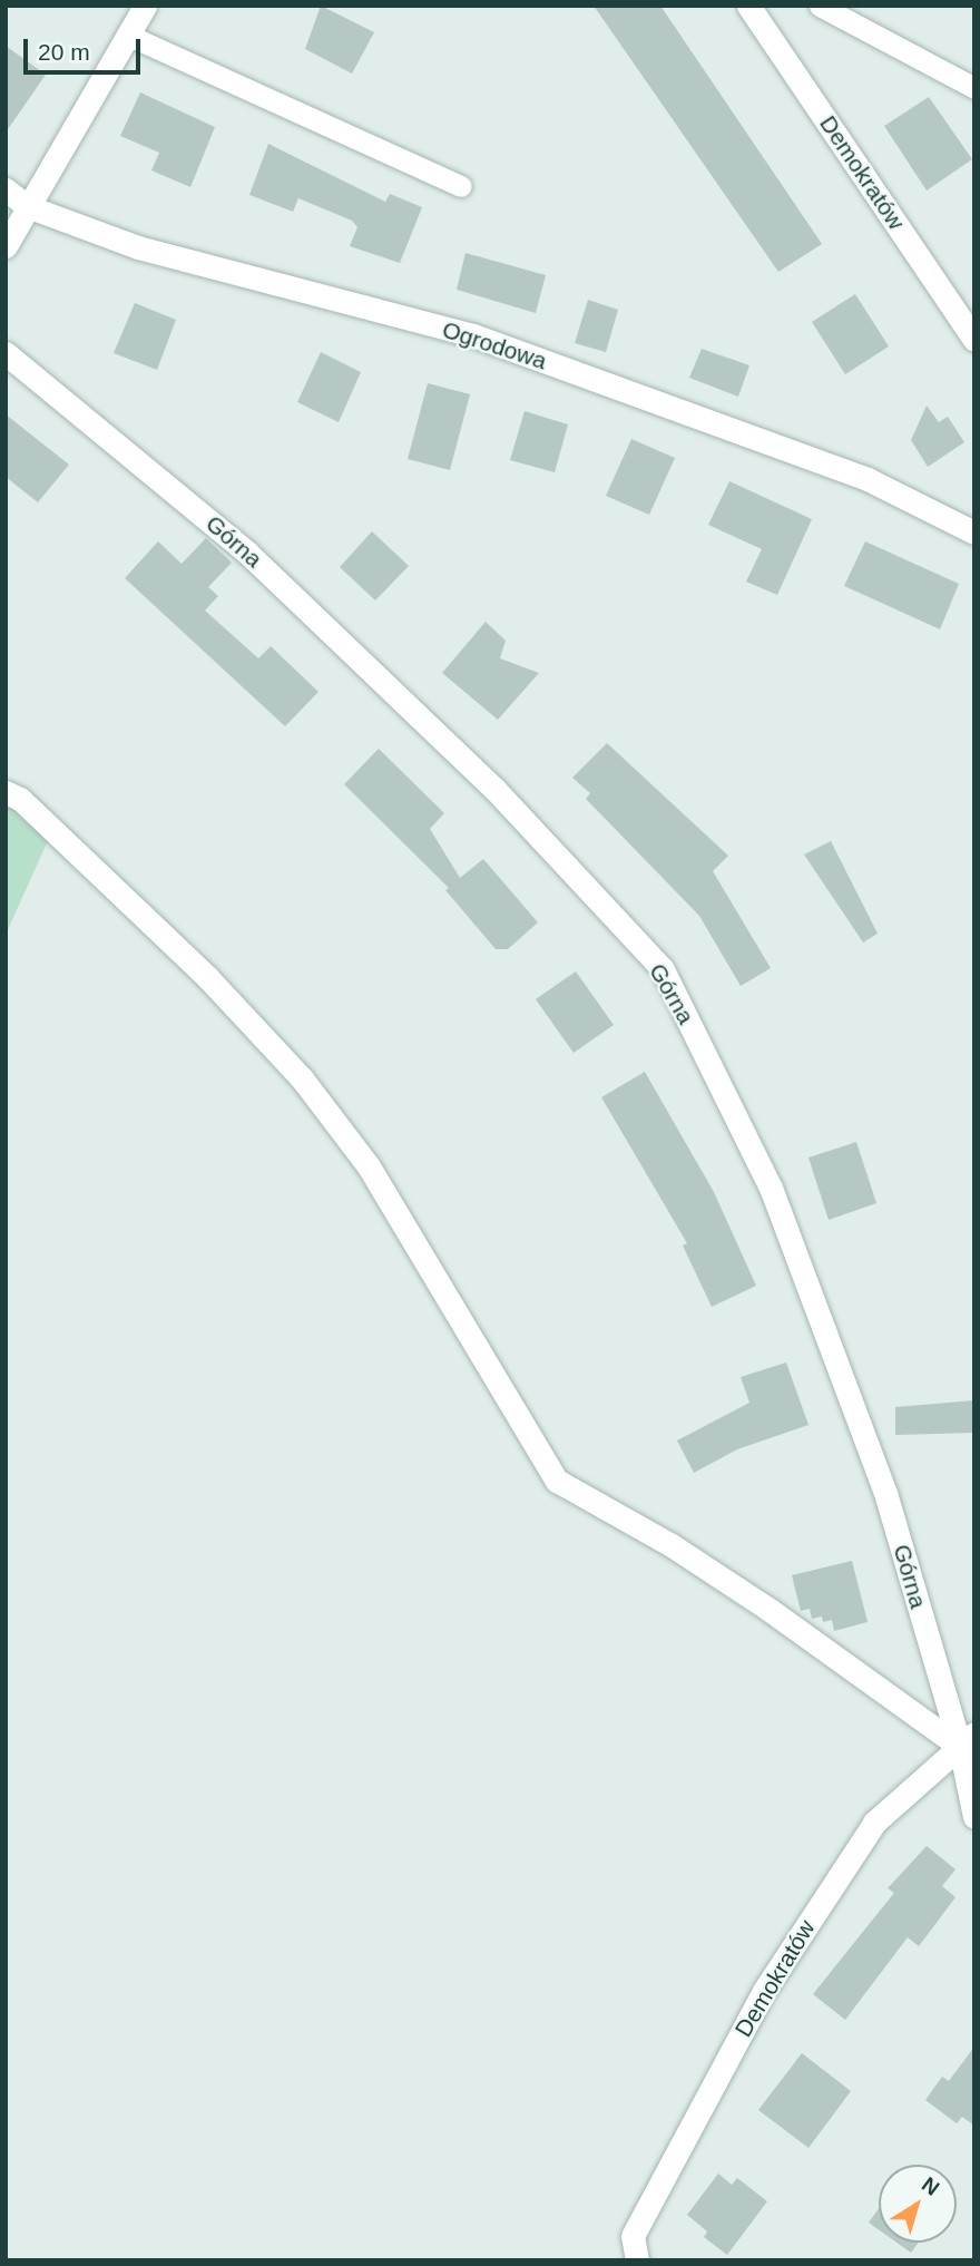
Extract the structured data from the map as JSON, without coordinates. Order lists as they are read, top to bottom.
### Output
{
  "streets": {
    "street": ["Demokratów", "Ogrodowa", "Górna"]
  },
  "crossings": [
    ["Demokratów", "Górna"]
  ],
  "scale_bar": "20 m",
  "north": "top right"
}
